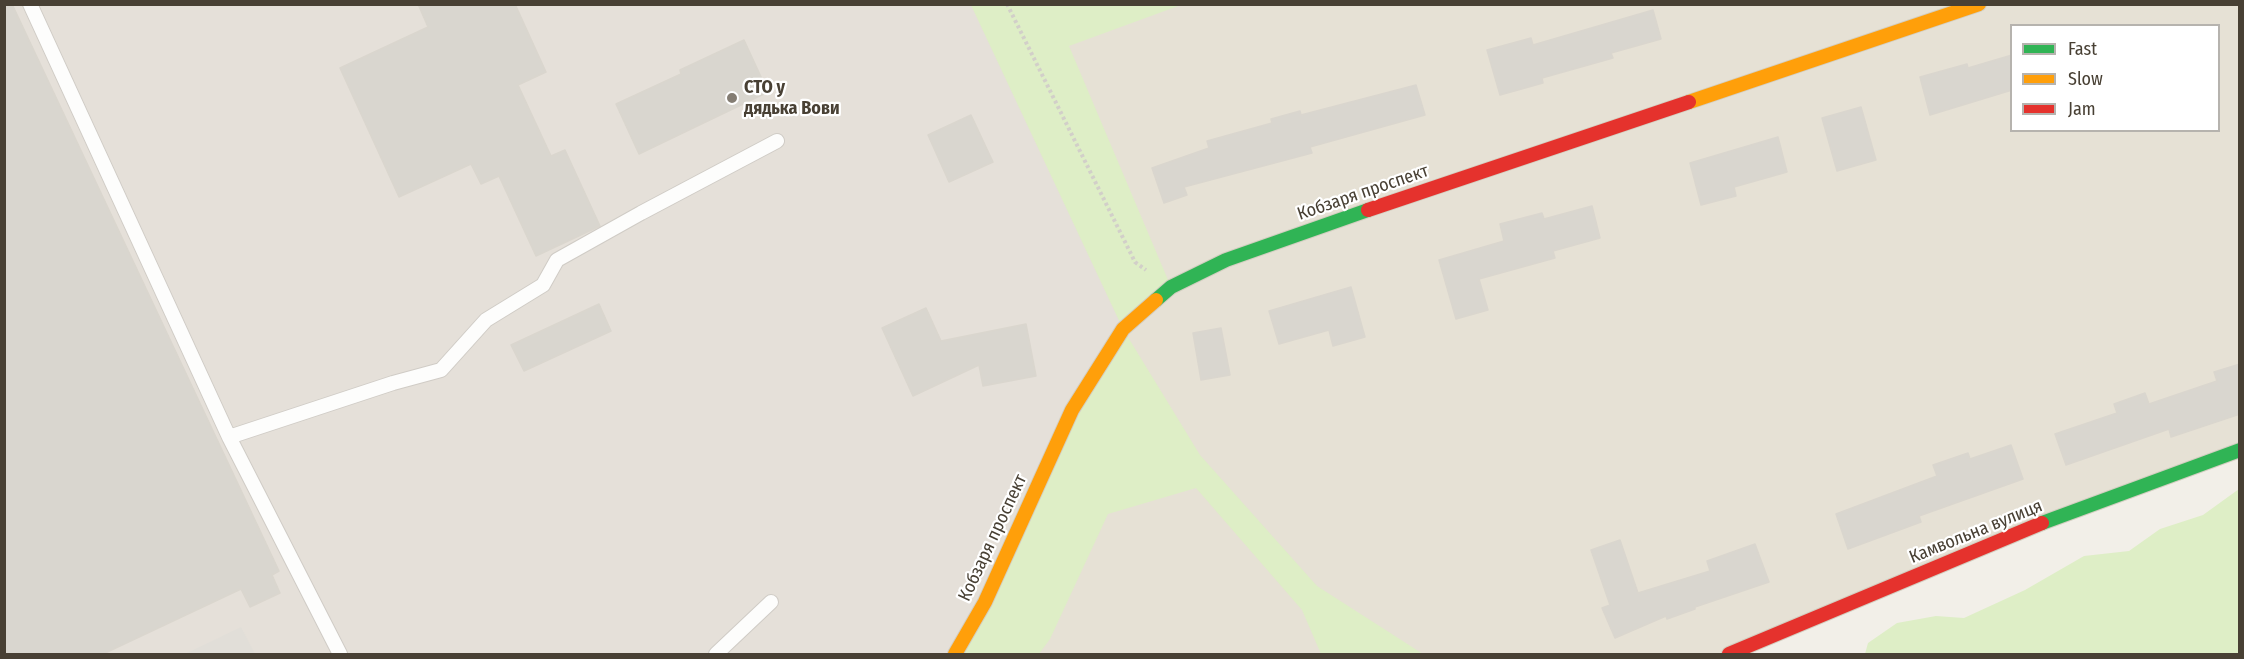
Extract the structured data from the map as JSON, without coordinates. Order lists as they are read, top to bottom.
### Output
{
  "streets": {
    "main road": ["Кобзаря проспект", "Камвольна вулиця"]
  },
  "places": ["СТО у дядька Вови"],
  "legend": ["Fast", "Slow", "Jam"]
}
